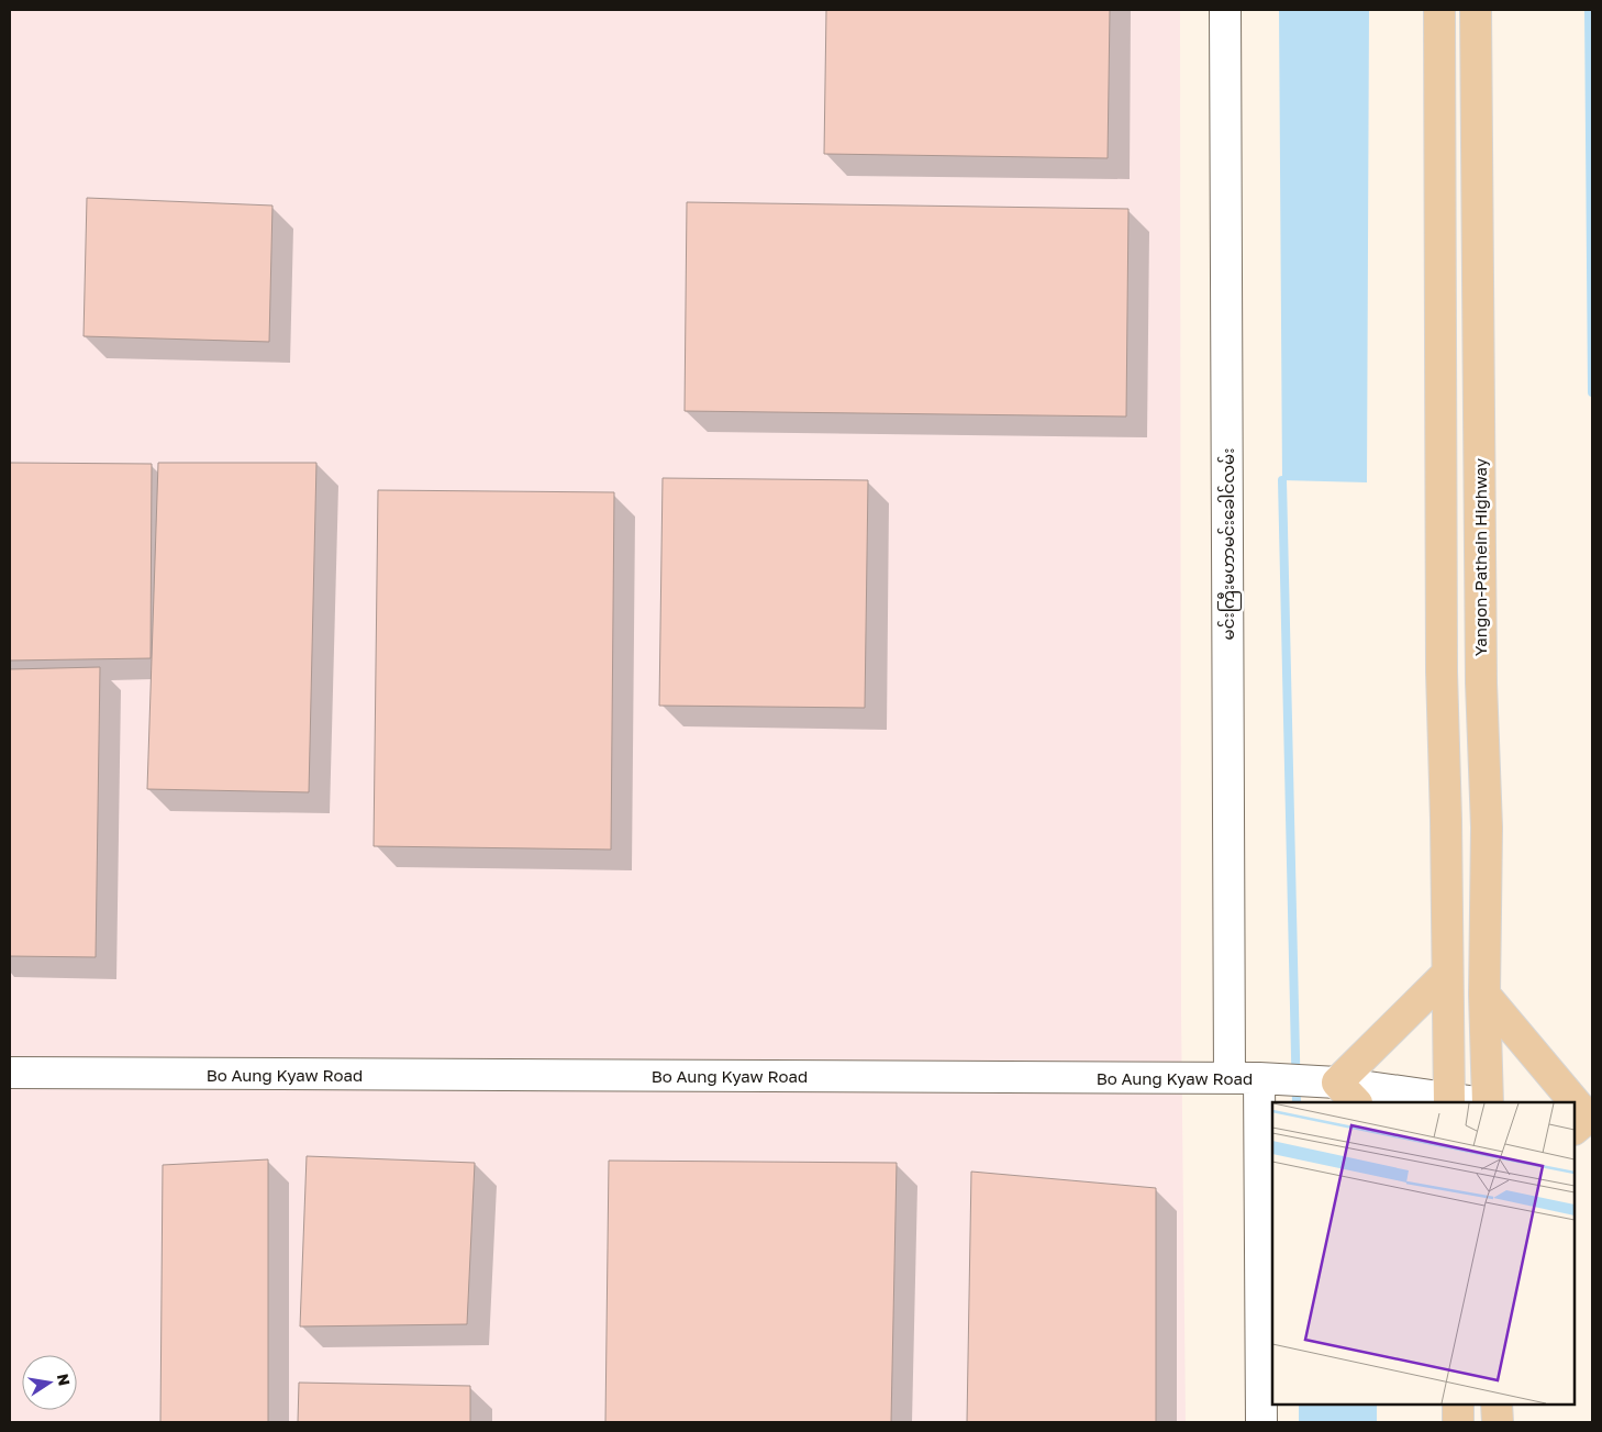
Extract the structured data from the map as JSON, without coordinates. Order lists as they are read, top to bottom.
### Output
{
  "streets": {
    "main road": ["Yangon-Pathein Highway"],
    "street": ["မင်းကြီးမဟာမင်းခေါင်လမ်း", "Bo Aung Kyaw Road"]
  },
  "crossings": [
    ["မင်းကြီးမဟာမင်းခေါင်လမ်း", "Bo Aung Kyaw Road"]
  ],
  "north": "right"
}
